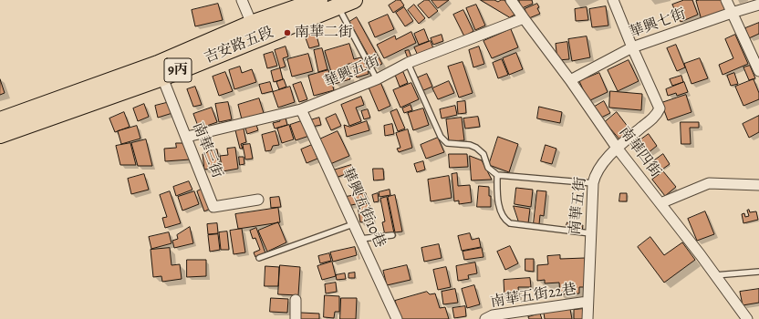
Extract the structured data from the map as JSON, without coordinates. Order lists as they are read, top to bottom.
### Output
{
  "streets": {
    "main road": ["吉安路五段", "9丙"],
    "street": [
      "華興七街",
      "華興五街",
      "南華三街",
      "南華四街",
      "南華五街",
      "華興五街10巷",
      "南華五街22巷"
    ]
  },
  "crossings": [
    ["華興七街", "南華四街"],
    ["華興七街", "南華五街"],
    ["吉安路五段", "南華三街"],
    ["華興五街", "南華三街"],
    ["華興五街", "南華四街"],
    ["華興五街", "華興五街10巷"],
    ["南華四街", "南華五街"],
    ["南華五街", "南華五街22巷"]
  ],
  "places": ["南華二街"]
}
